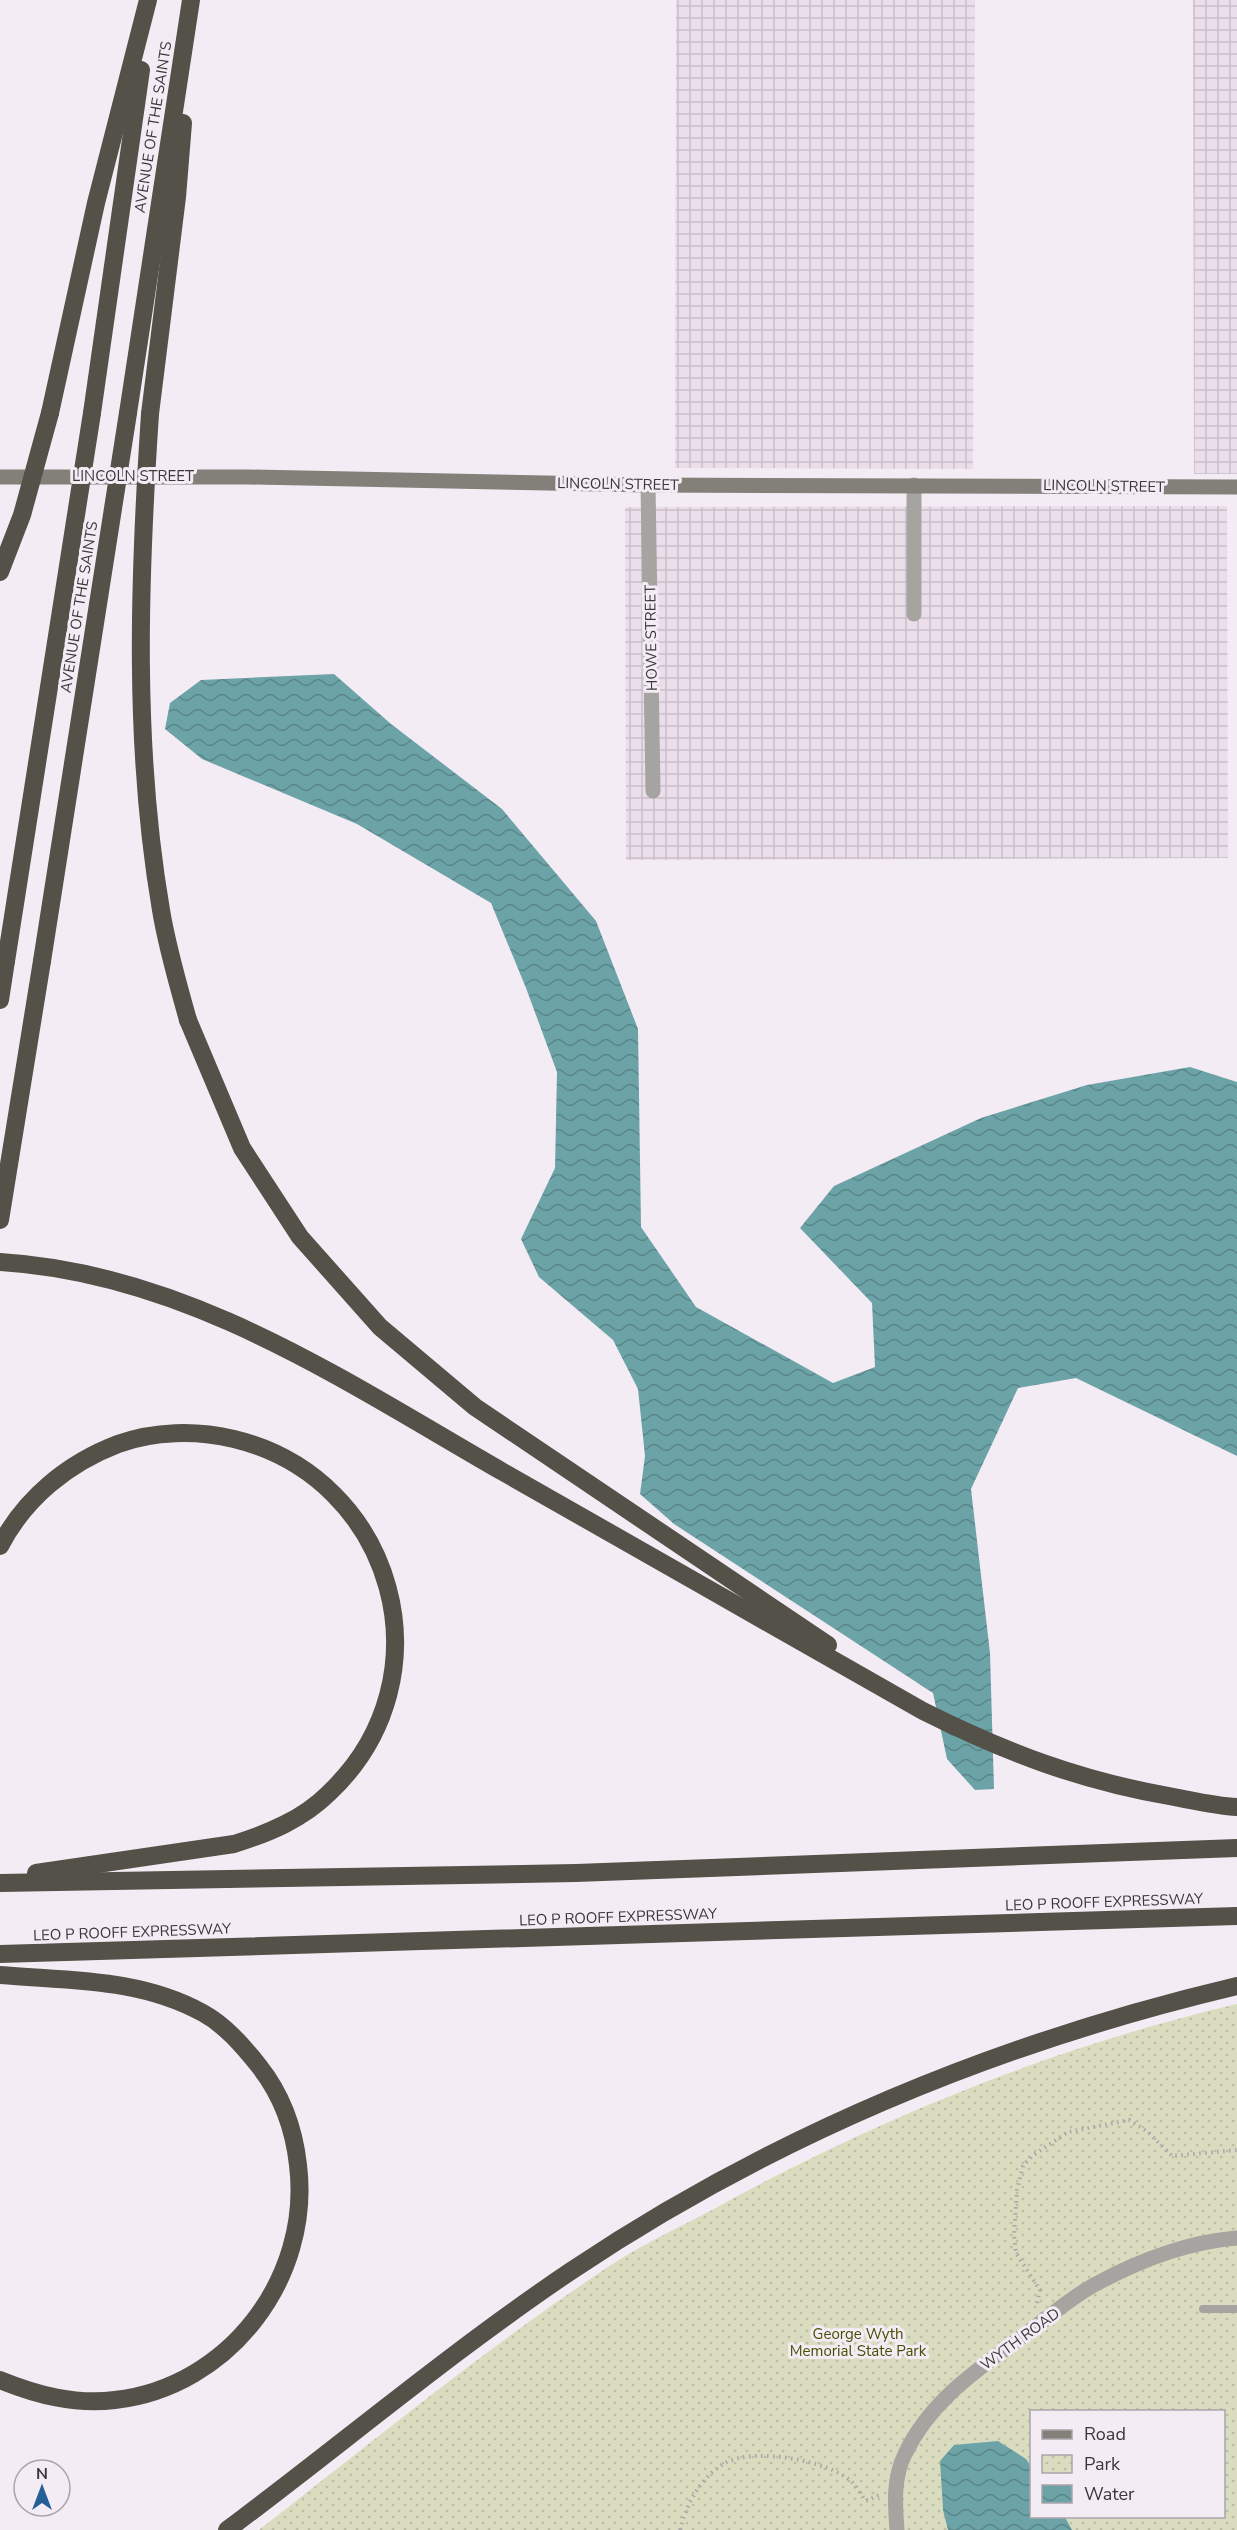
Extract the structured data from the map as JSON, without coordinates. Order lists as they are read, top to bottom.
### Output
{
  "streets": {
    "highway": ["AVENUE OF THE SAINTS", "LEO P ROOFF EXPRESSWAY"],
    "main road": ["LINCOLN STREET"],
    "street": ["HOWE STREET", "WYTH ROAD"]
  },
  "crossings": [
    ["LINCOLN STREET", "HOWE STREET"]
  ],
  "parks": ["George Wyth Memorial State Park"],
  "legend": ["Road", "Park", "Water"],
  "north": "top"
}
